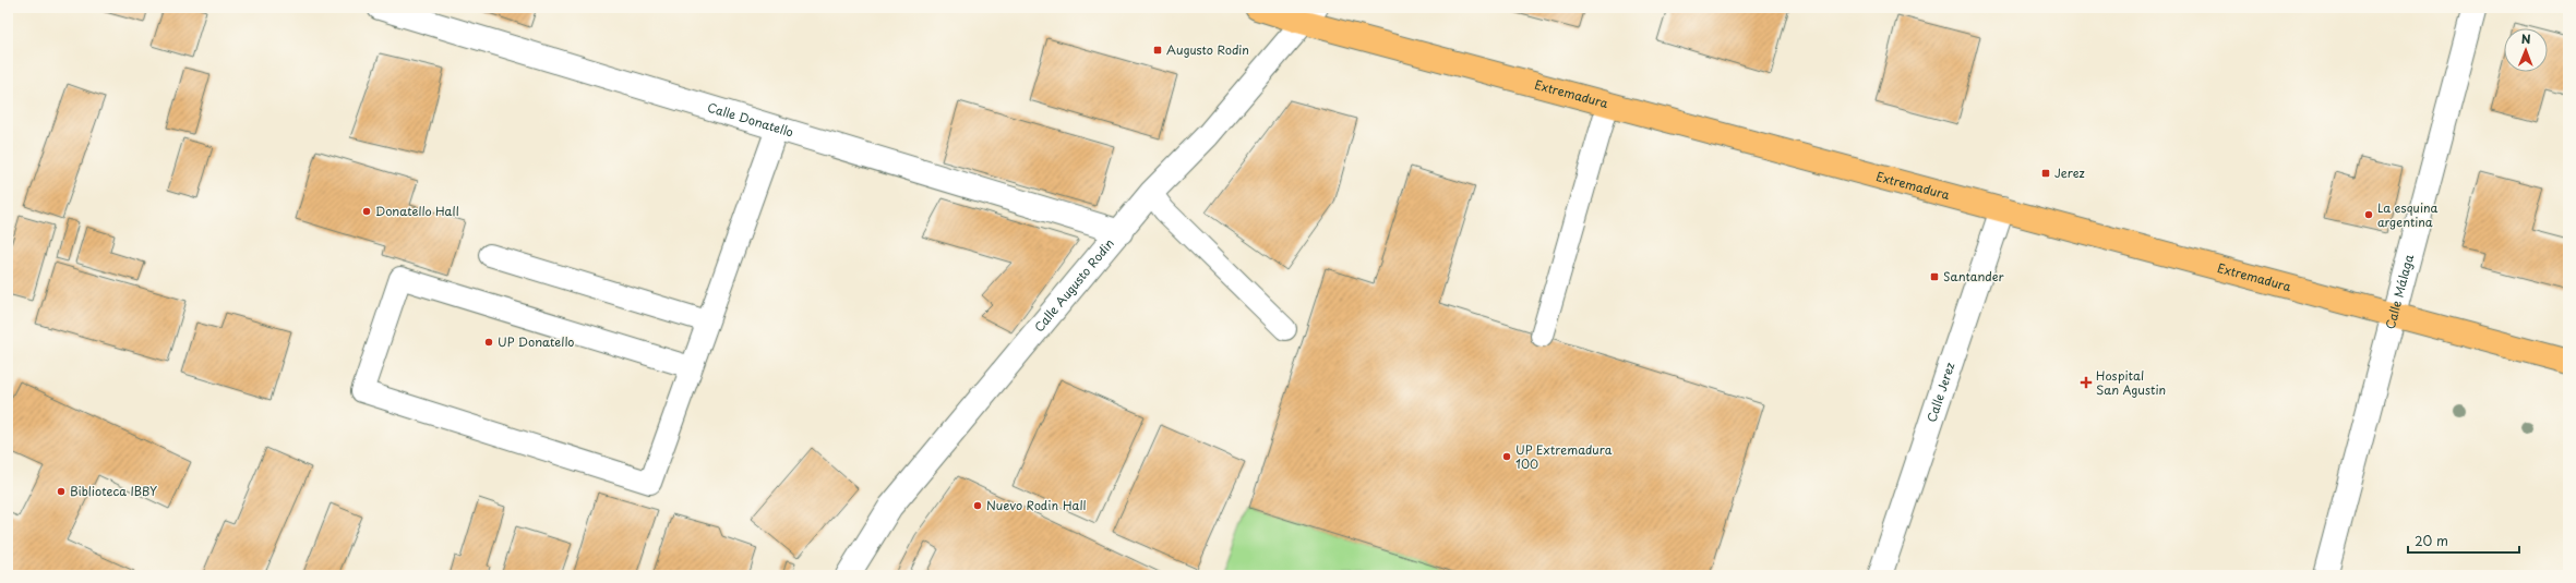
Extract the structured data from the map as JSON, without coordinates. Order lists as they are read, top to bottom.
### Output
{
  "streets": {
    "main road": ["Extremadura"],
    "street": [
      "Calle Donatello",
      "Calle Augusto Rodin",
      "Calle Málaga",
      "Calle Jerez"
    ]
  },
  "crossings": [
    ["Extremadura", "Calle Augusto Rodin"],
    ["Extremadura", "Calle Málaga"],
    ["Extremadura", "Calle Jerez"],
    ["Calle Donatello", "Calle Augusto Rodin"]
  ],
  "places": {
    "transit": ["Augusto Rodin", "Jerez", "Santander"],
    "other": [
      "Donatello Hall",
      "La esquina argentina",
      "UP Donatello",
      "UP Extremadura 100",
      "Biblioteca IBBY",
      "Nuevo Rodin Hall"
    ],
    "health": ["Hospital San Agustin"]
  },
  "scale_bar": "20 m",
  "north": "top"
}
